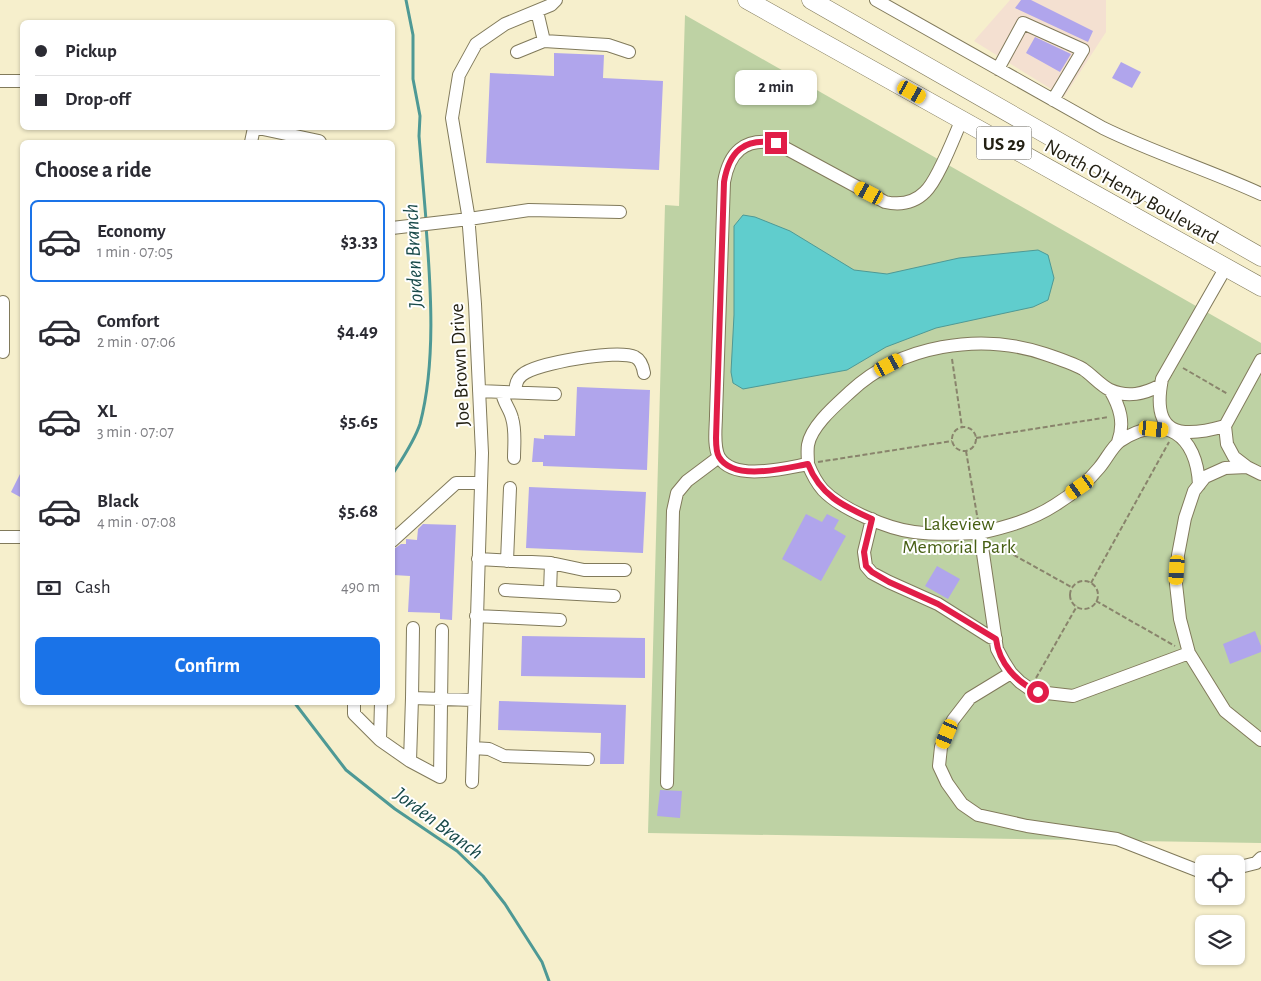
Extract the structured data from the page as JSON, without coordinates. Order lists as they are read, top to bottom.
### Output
{
  "streets": {
    "highway": ["US 29", "North O'Henry Boulevard"],
    "street": ["Joe Brown Drive"]
  },
  "water": ["Jorden Branch"],
  "parks": ["Lakeview Memorial Park"],
  "page": {
    "banner": ["Pickup", "Drop-off"],
    "bubble": "2 min",
    "heading": "Choose a ride",
    "list": [
      {
        "name": "Economy",
        "note": "1 min · 07:05",
        "value": "$3.33"
      },
      {
        "name": "Comfort",
        "note": "2 min · 07:06",
        "value": "$4.49"
      },
      {
        "name": "XL",
        "note": "3 min · 07:07",
        "value": "$5.65"
      },
      {
        "name": "Black",
        "note": "4 min · 07:08",
        "value": "$5.68"
      }
    ],
    "pay": ["Cash", "490 m"],
    "buttons": "Confirm"
  }
}
